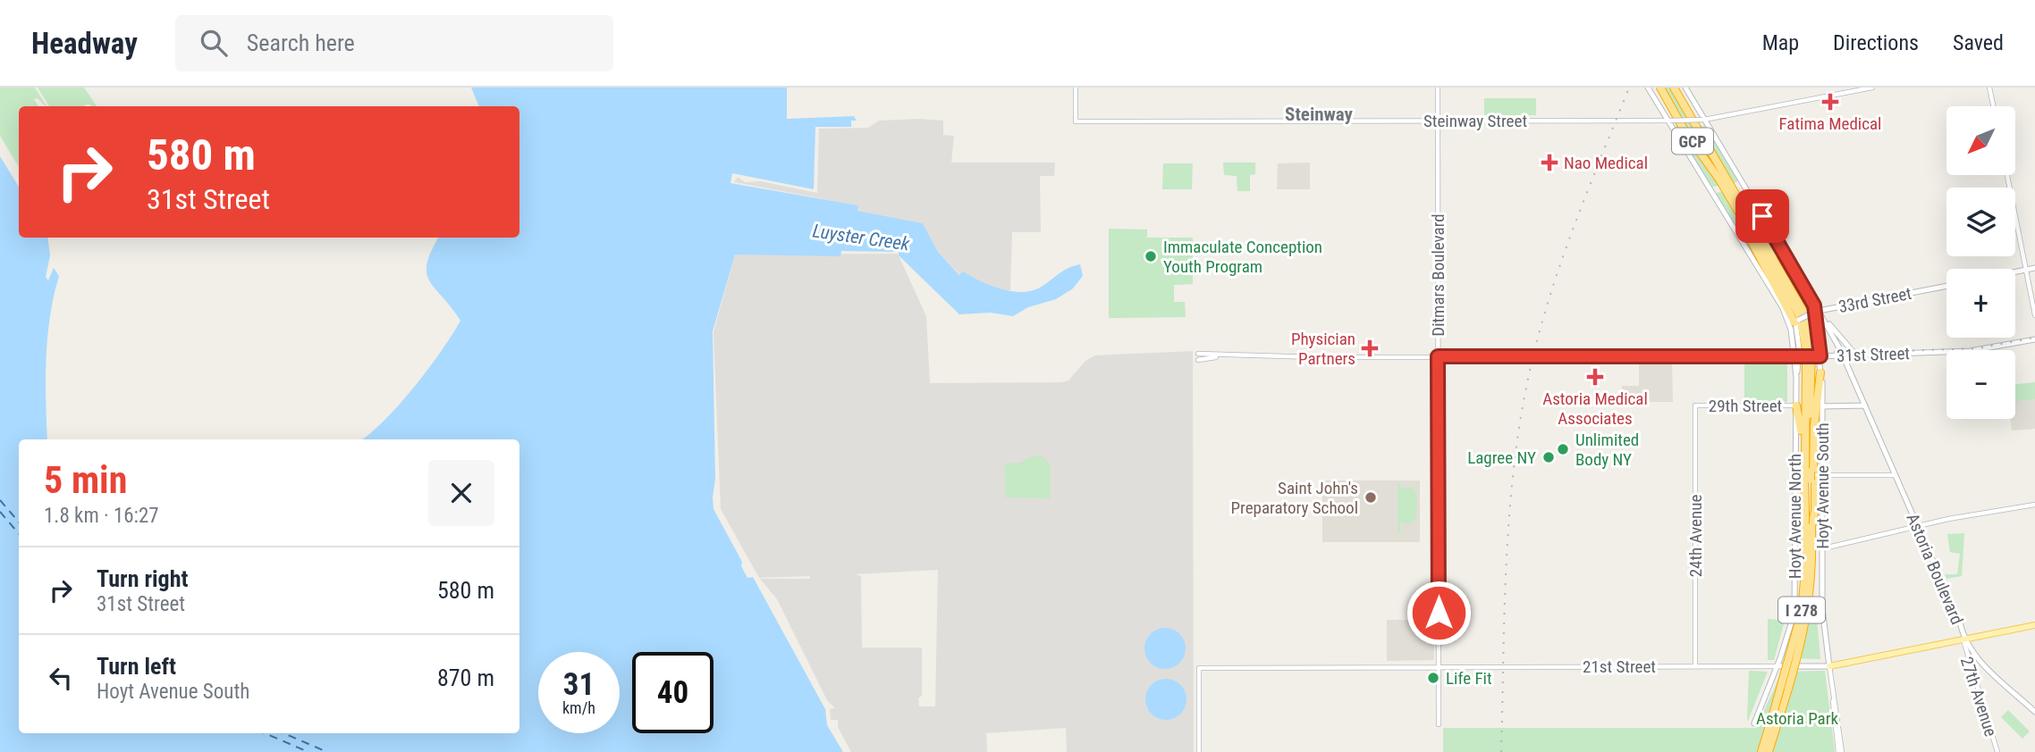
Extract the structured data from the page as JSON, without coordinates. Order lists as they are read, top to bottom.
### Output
{
  "streets": {
    "highway": ["GCP", "I 278"],
    "main road": [
      "33rd Street",
      "31st Street",
      "Hoyt Avenue South",
      "Hoyt Avenue North",
      "Astoria Boulevard",
      "21st Street"
    ],
    "street": [
      "Steinway Street",
      "Ditmars Boulevard",
      "29th Street",
      "24th Avenue",
      "27th Avenue"
    ]
  },
  "crossings": [
    ["Steinway Street", "Ditmars Boulevard"],
    ["GCP", "I 278"],
    ["Ditmars Boulevard", "31st Street"],
    ["Ditmars Boulevard", "21st Street"],
    ["33rd Street", "Hoyt Avenue South"],
    ["31st Street", "Hoyt Avenue South"],
    ["31st Street", "Hoyt Avenue North"],
    ["31st Street", "Astoria Boulevard"],
    ["29th Street", "Hoyt Avenue North"],
    ["29th Street", "24th Avenue"],
    ["Hoyt Avenue South", "I 278"],
    ["Hoyt Avenue South", "21st Street"],
    ["Hoyt Avenue North", "21st Street"],
    ["24th Avenue", "21st Street"],
    ["Astoria Boulevard", "21st Street"],
    ["Astoria Boulevard", "27th Avenue"],
    ["21st Street", "27th Avenue"]
  ],
  "districts": ["Steinway"],
  "water": ["Luyster Creek"],
  "parks": ["Astoria Park"],
  "places": {
    "health": [
      "Fatima Medical",
      "Nao Medical",
      "Physician Partners",
      "Astoria Medical Associates"
    ],
    "other": [
      "Immaculate Conception Youth Program",
      "Unlimited Body NY",
      "Lagree NY",
      "Saint John's Preparatory School",
      "Life Fit"
    ]
  },
  "north": "bottom left",
  "page": {
    "header": "Headway",
    "search": "Search here",
    "nav": ["Map", "Directions", "Saved"],
    "map_buttons": ["+", "−"],
    "turn": ["580 m", "31st Street"],
    "heading": ["5 min", "1.8 km · 16:27"],
    "list": [
      {
        "name": "Turn right",
        "note": "31st Street",
        "value": "580 m"
      },
      {
        "name": "Turn left",
        "note": "Hoyt Avenue South",
        "value": "870 m"
      }
    ],
    "speed": "31 km/h",
    "limit": "40"
  }
}
